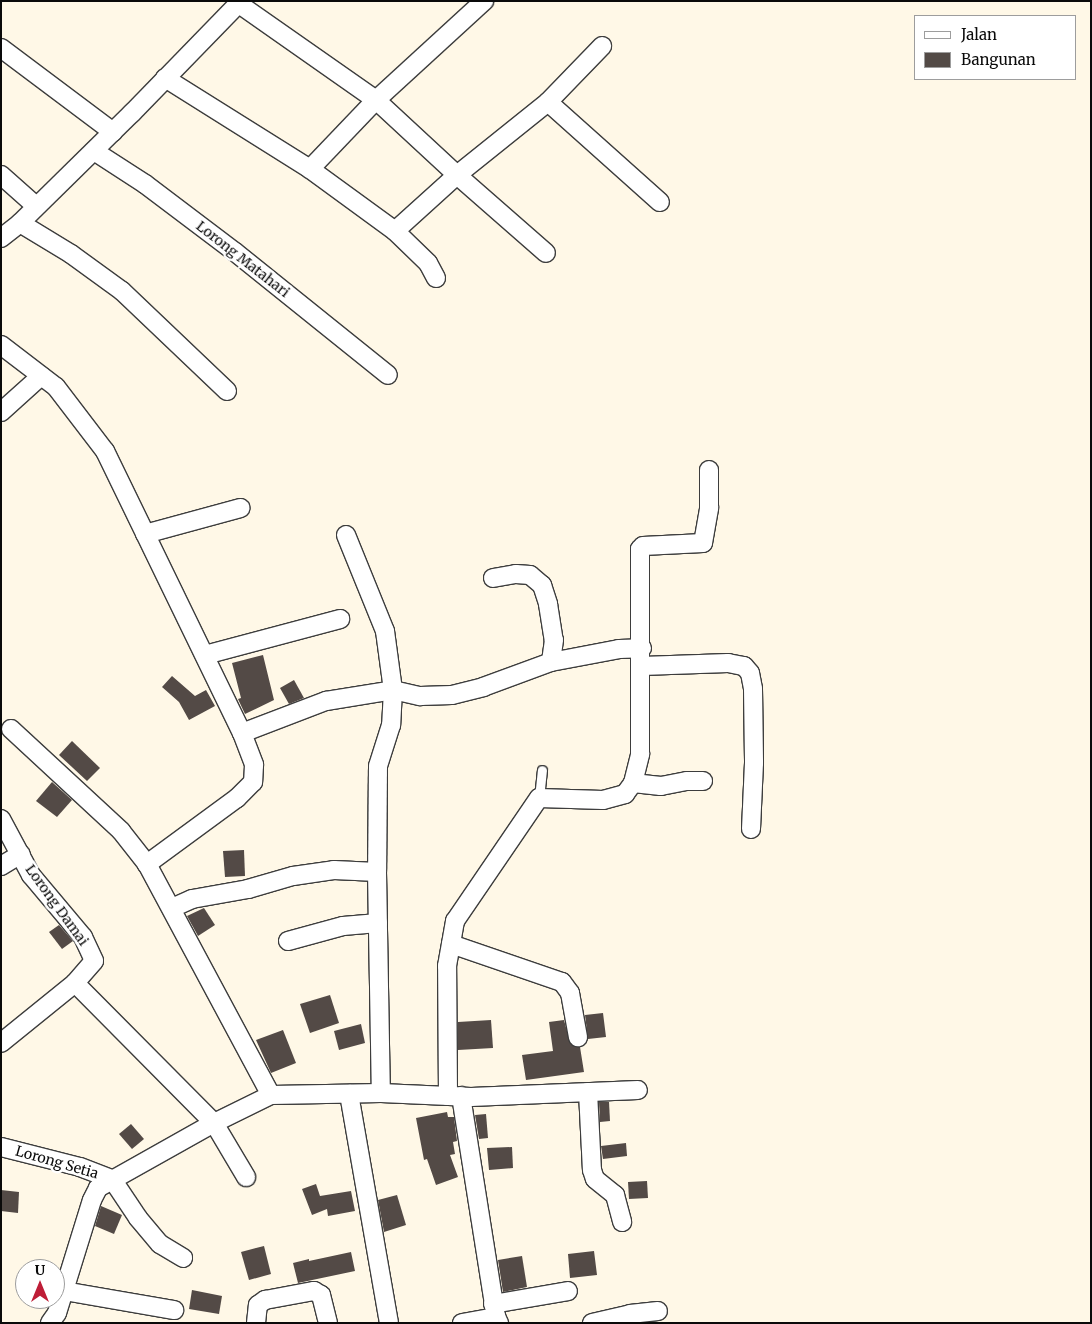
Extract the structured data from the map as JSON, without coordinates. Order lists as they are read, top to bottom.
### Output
{
  "streets": {
    "street": ["Lorong Matahari", "Lorong Damai", "Lorong Setia"]
  },
  "legend": ["Jalan", "Bangunan"],
  "north": "top"
}
